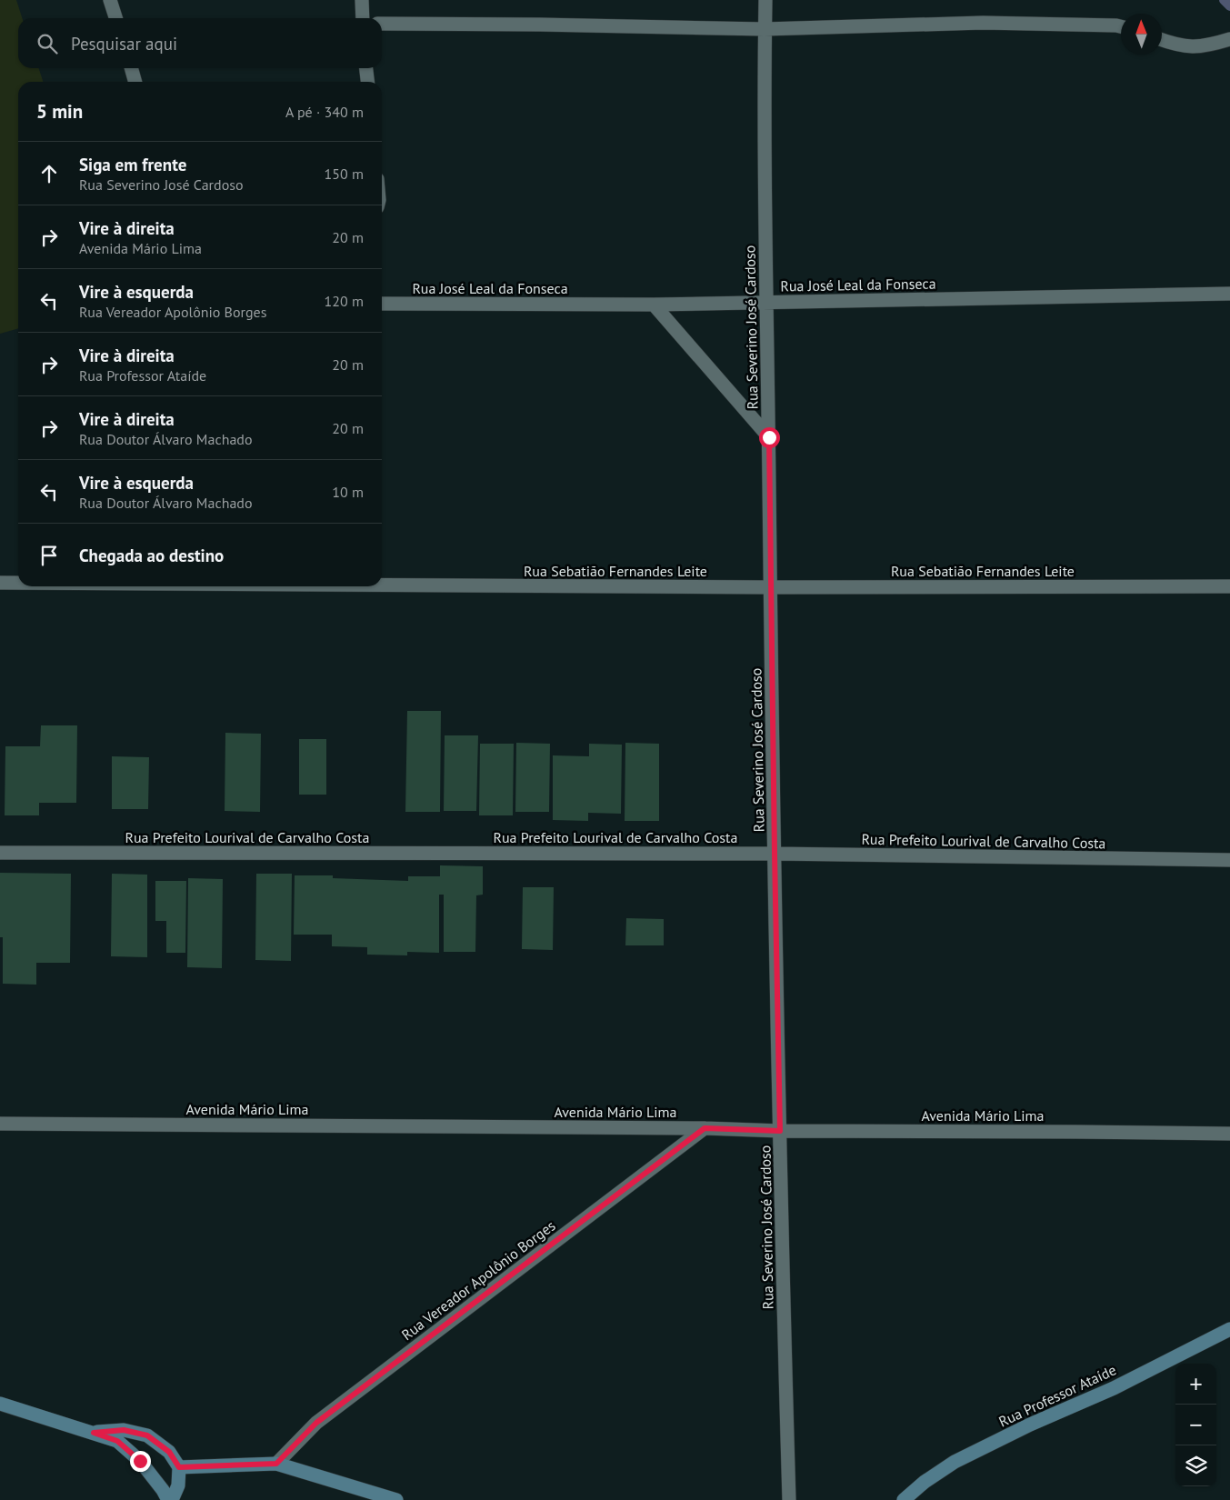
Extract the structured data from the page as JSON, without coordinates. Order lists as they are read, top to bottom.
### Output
{
  "streets": {
    "street": [
      "Rua José Leal da Fonseca",
      "Rua Severino José Cardoso",
      "Rua Sebatião Fernandes Leite",
      "Rua Prefeito Lourival de Carvalho Costa",
      "Avenida Mário Lima",
      "Rua Vereador Apolônio Borges",
      "Rua Professor Ataíde"
    ]
  },
  "crossings": [
    ["Rua José Leal da Fonseca", "Rua Severino José Cardoso"],
    ["Rua Severino José Cardoso", "Rua Sebatião Fernandes Leite"],
    ["Rua Severino José Cardoso", "Rua Prefeito Lourival de Carvalho Costa"],
    ["Rua Severino José Cardoso", "Avenida Mário Lima"],
    ["Avenida Mário Lima", "Rua Vereador Apolônio Borges"]
  ],
  "north": "top",
  "page": {
    "search": "Pesquisar aqui",
    "heading": ["5 min", "A pé · 340 m"],
    "list": [
      ["Siga em frente", "Rua Severino José Cardoso", "150 m"],
      ["Vire à direita", "Avenida Mário Lima", "20 m"],
      ["Vire à esquerda", "Rua Vereador Apolônio Borges", "120 m"],
      ["Vire à direita", "Rua Professor Ataíde", "20 m"],
      ["Vire à direita", "Rua Doutor Álvaro Machado", "20 m"],
      ["Vire à esquerda", "Rua Doutor Álvaro Machado", "10 m"],
      "Chegada ao destino"
    ],
    "map_buttons": ["+", "−"]
  }
}
